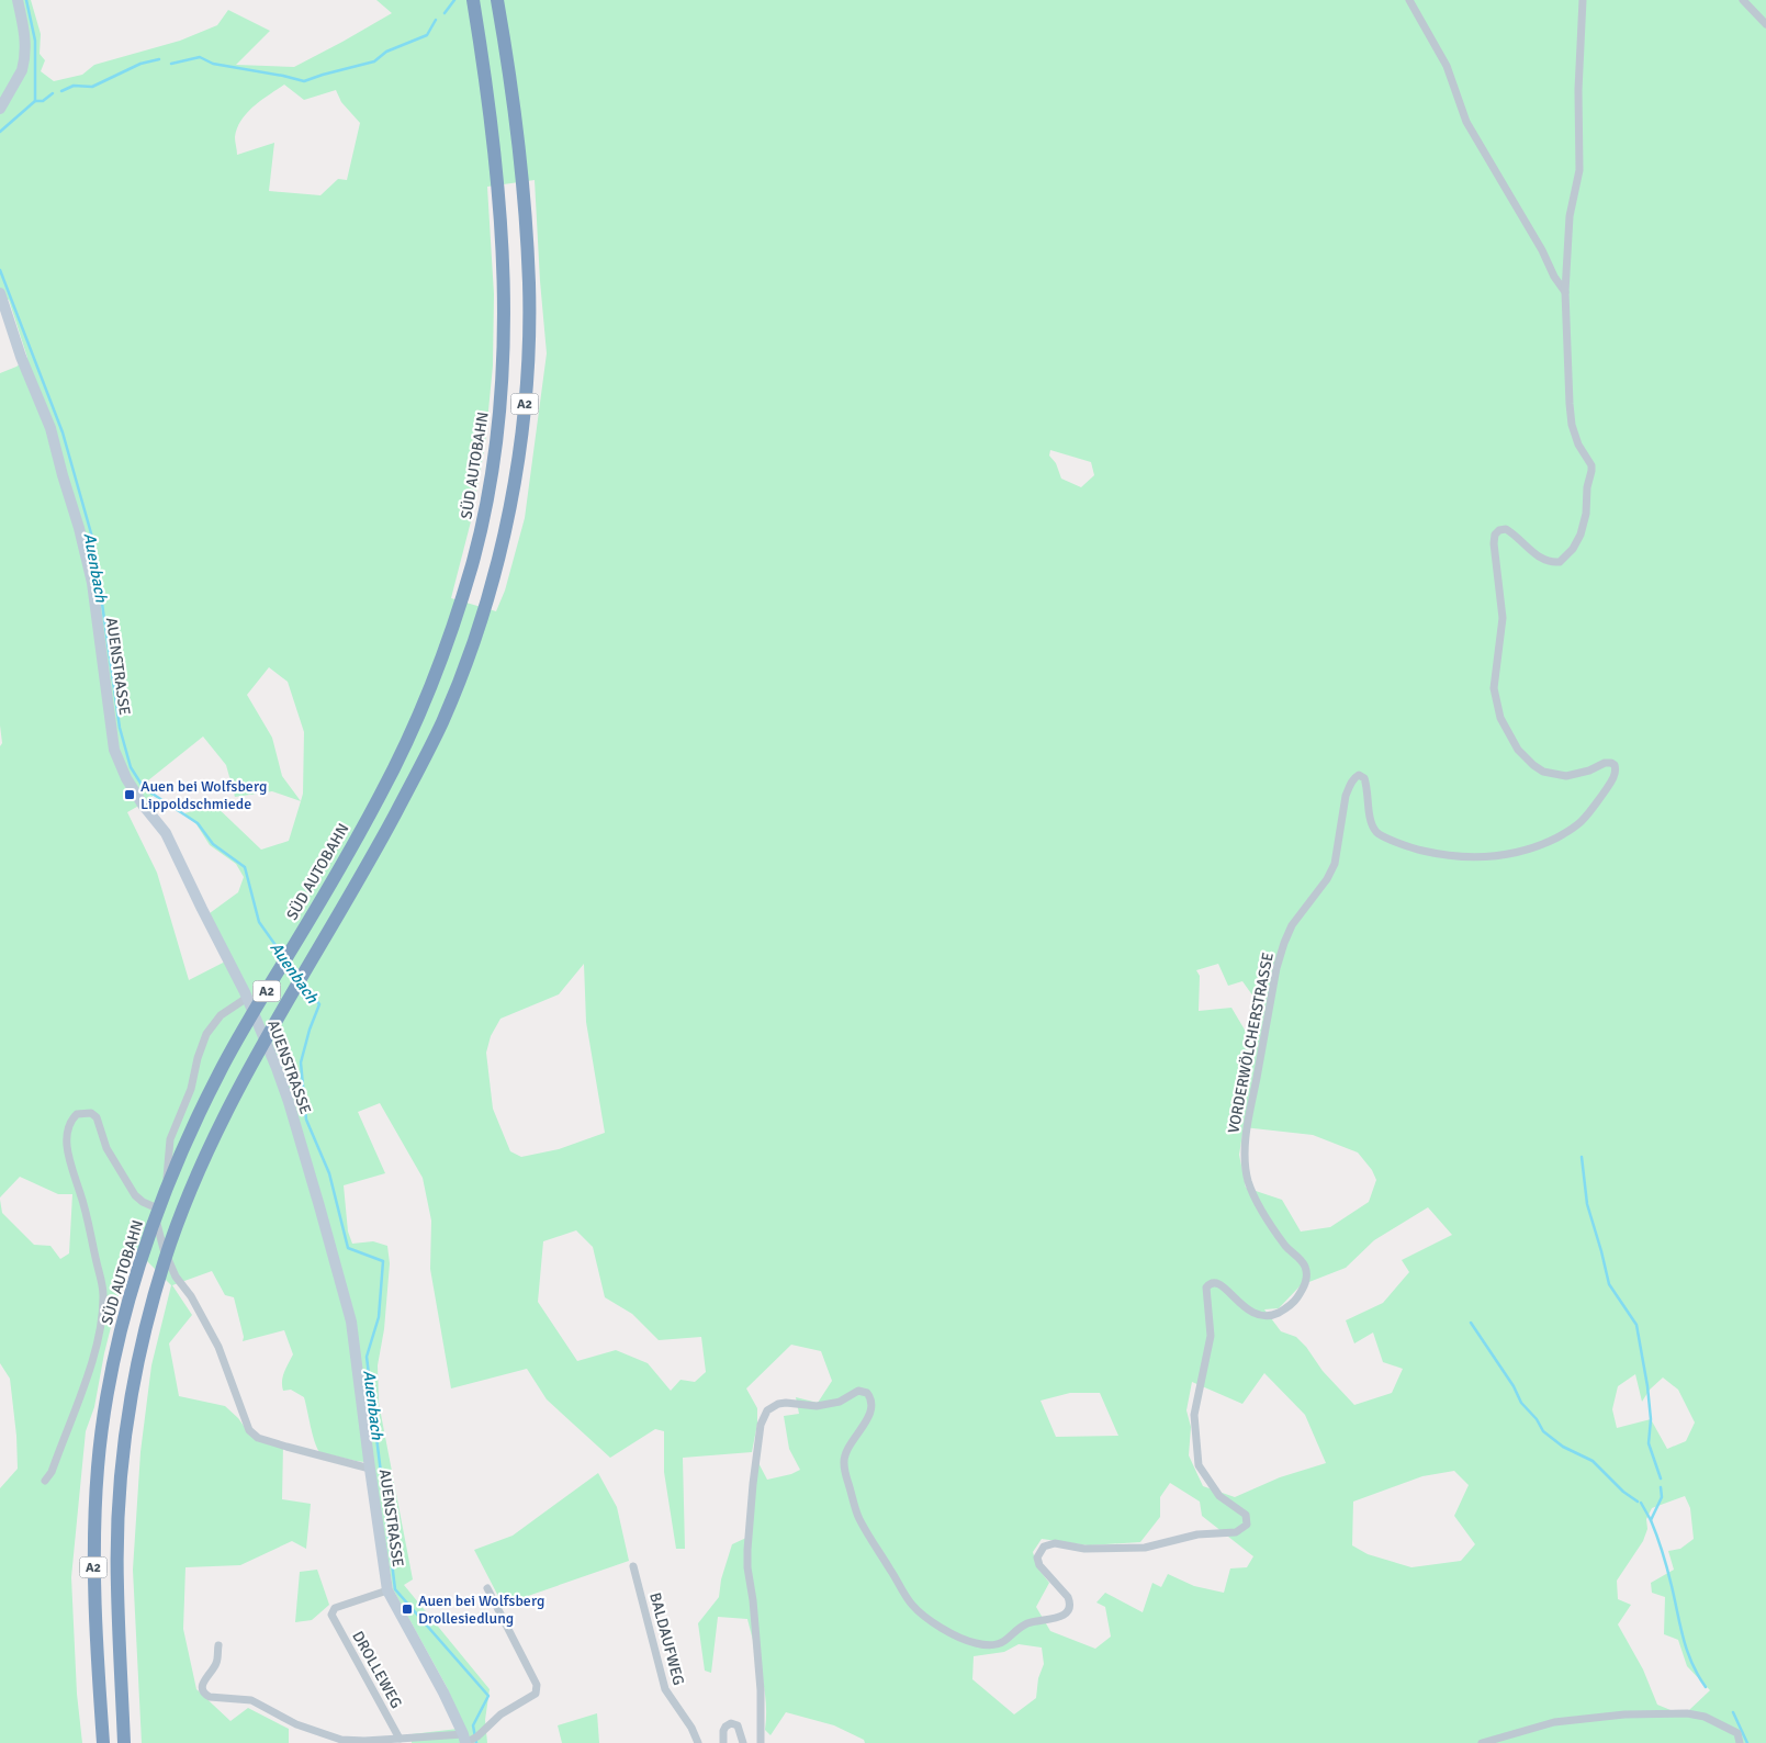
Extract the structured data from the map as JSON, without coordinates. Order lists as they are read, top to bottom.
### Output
{
  "streets": {
    "highway": ["A2", "SÜD AUTOBAHN"],
    "street": [
      "AUENSTRASSE",
      "VORDERWÖLCHERSTRASSE",
      "BALDAUFWEG",
      "DROLLEWEG"
    ]
  },
  "crossings": [
    ["AUENSTRASSE", "DROLLEWEG"]
  ],
  "water": ["Auenbach"],
  "places": {
    "transit": ["Auen bei Wolfsberg Lippoldschmiede", "Auen bei Wolfsberg Drollesiedlung"]
  }
}
